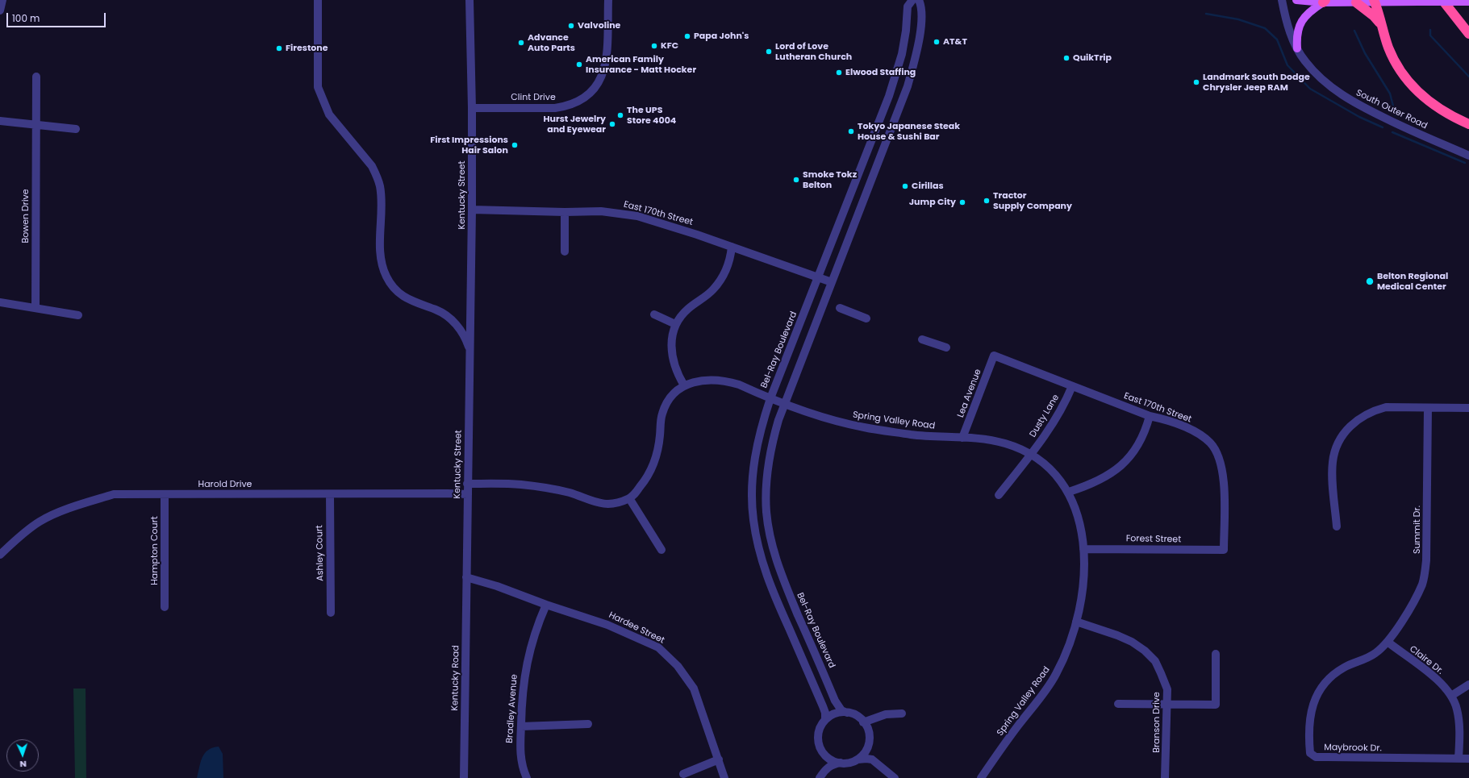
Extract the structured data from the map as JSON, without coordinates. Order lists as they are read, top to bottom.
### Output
{
  "streets": {
    "street": [
      "Clint Drive",
      "South Outer Road",
      "Kentucky Street",
      "East 170th Street",
      "Bowen Drive",
      "Bel-Ray Boulevard",
      "Lea Avenue",
      "Dusty Lane",
      "Spring Valley Road",
      "Harold Drive",
      "Summit Dr.",
      "Forest Street",
      "Hampton Court",
      "Ashley Court",
      "Hardee Street",
      "Claire Dr.",
      "Kentucky Road",
      "Bradley Avenue",
      "Branson Drive",
      "Maybrook Dr."
    ]
  },
  "crossings": [
    ["Clint Drive", "Kentucky Street"],
    ["Kentucky Street", "East 170th Street"],
    ["Kentucky Street", "Harold Drive"],
    ["Kentucky Street", "Hardee Street"],
    ["Kentucky Street", "Kentucky Road"],
    ["East 170th Street", "Bel-Ray Boulevard"],
    ["East 170th Street", "Lea Avenue"],
    ["East 170th Street", "Dusty Lane"],
    ["East 170th Street", "Forest Street"],
    ["Bel-Ray Boulevard", "Spring Valley Road"],
    ["Lea Avenue", "Spring Valley Road"],
    ["Dusty Lane", "Spring Valley Road"],
    ["Spring Valley Road", "Forest Street"],
    ["Spring Valley Road", "Branson Drive"],
    ["Harold Drive", "Hampton Court"],
    ["Harold Drive", "Ashley Court"],
    ["Summit Dr.", "Claire Dr."],
    ["Summit Dr.", "Maybrook Dr."],
    ["Hardee Street", "Kentucky Road"],
    ["Hardee Street", "Bradley Avenue"],
    ["Claire Dr.", "Maybrook Dr."]
  ],
  "places": [
    "Valvoline",
    "Papa John's",
    "AT&T",
    "Advance Auto Parts",
    "KFC",
    "Firestone",
    "Lord of Love Lutheran Church",
    "QuikTrip",
    "American Family Insurance - Matt Hocker",
    "Elwood Staffing",
    "Landmark South Dodge Chrysler Jeep RAM",
    "The UPS Store 4004",
    "Hurst Jewelry and Eyewear",
    "Tokyo Japanese Steak House & Sushi Bar",
    "First Impressions Hair Salon",
    "Smoke Tokz Belton",
    "Cirillas",
    "Tractor Supply Company",
    "Jump City",
    "Belton Regional Medical Center"
  ],
  "scale_bar": "100 m",
  "north": "bottom"
}
